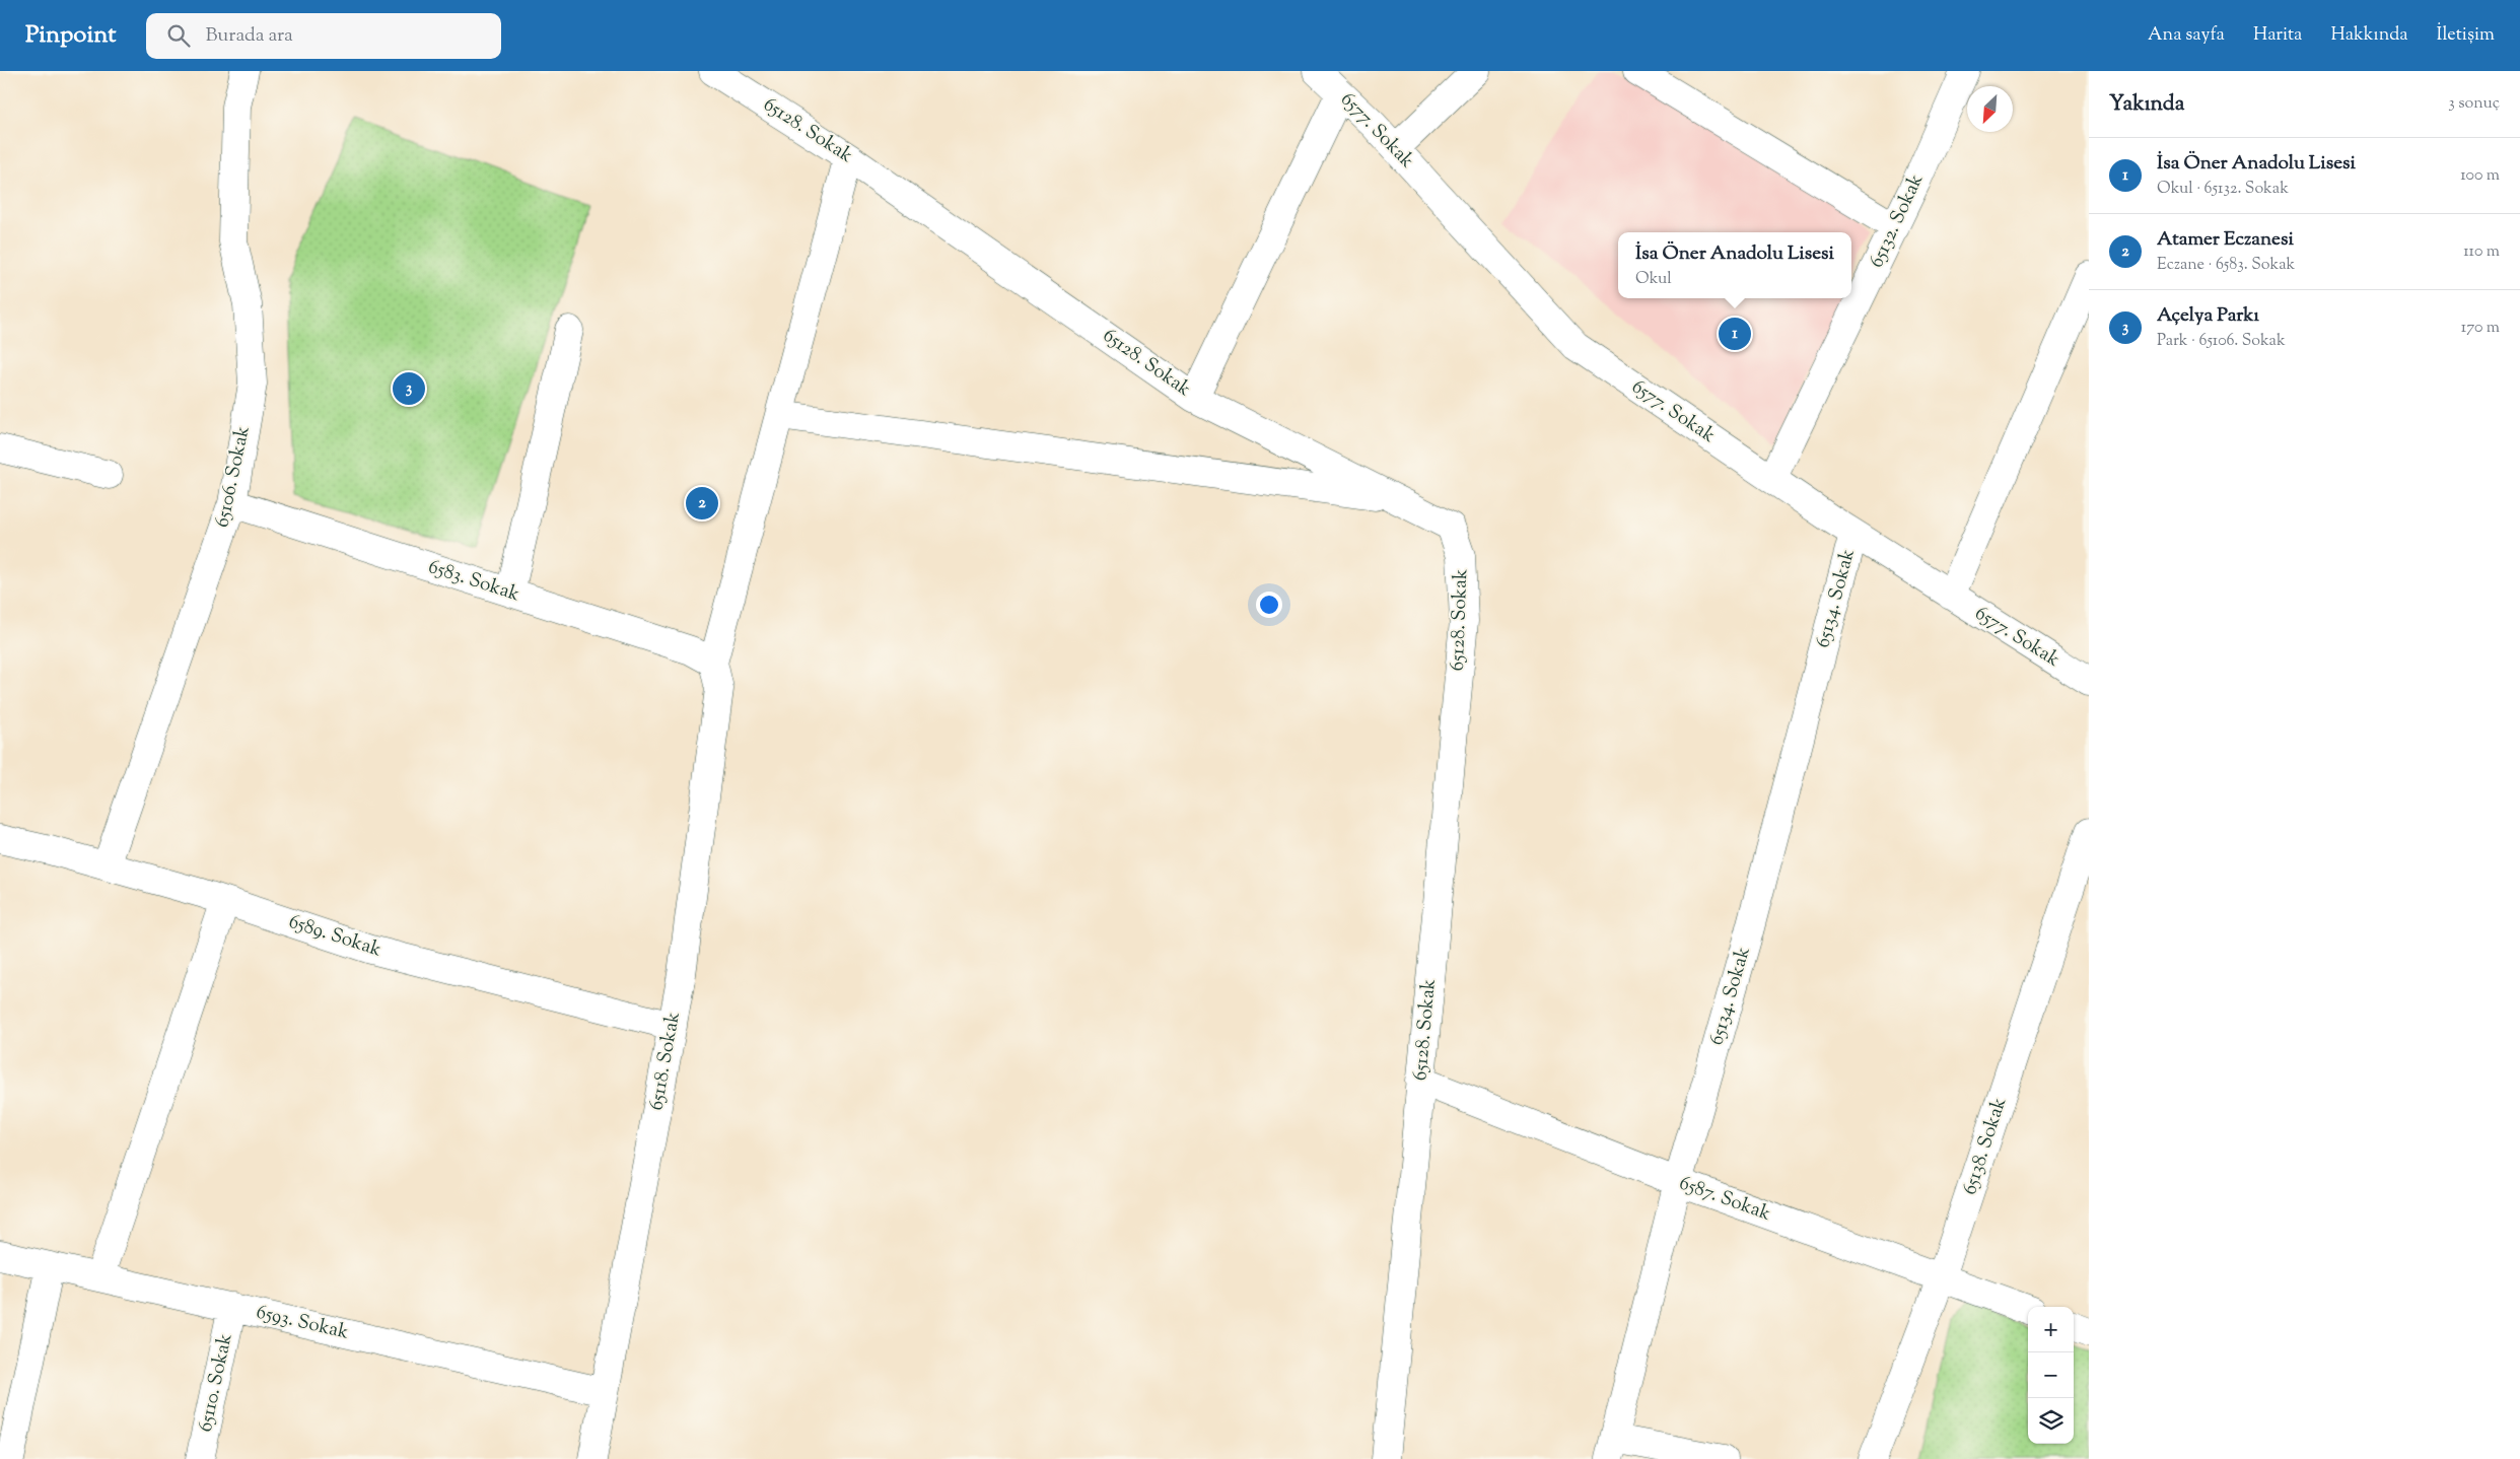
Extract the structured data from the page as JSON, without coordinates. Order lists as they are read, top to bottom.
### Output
{
  "streets": {
    "street": [
      "65128. Sokak",
      "6577. Sokak",
      "65132. Sokak",
      "65106. Sokak",
      "6583. Sokak",
      "65134. Sokak",
      "6589. Sokak",
      "65118. Sokak",
      "65138. Sokak",
      "6587. Sokak",
      "6593. Sokak",
      "65110. Sokak"
    ]
  },
  "crossings": [
    ["65128. Sokak", "6587. Sokak"],
    ["6577. Sokak", "65132. Sokak"],
    ["6577. Sokak", "65134. Sokak"],
    ["65106. Sokak", "6583. Sokak"],
    ["65106. Sokak", "6589. Sokak"],
    ["6583. Sokak", "65118. Sokak"],
    ["65134. Sokak", "6587. Sokak"],
    ["6589. Sokak", "65118. Sokak"],
    ["65118. Sokak", "6593. Sokak"],
    ["65138. Sokak", "6587. Sokak"],
    ["6593. Sokak", "65110. Sokak"]
  ],
  "north": "bottom left",
  "page": {
    "header": "Pinpoint",
    "search": "Burada ara",
    "nav": [
      "Ana sayfa",
      "Harita",
      "Hakkında",
      "İletişim"
    ],
    "heading": ["Yakında", "3 sonuç"],
    "list": [
      {
        "mark": "1",
        "name": "İsa Öner Anadolu Lisesi",
        "note": "Okul · 65132. Sokak",
        "value": "100 m"
      },
      {
        "mark": "2",
        "name": "Atamer Eczanesi",
        "note": "Eczane · 6583. Sokak",
        "value": "110 m"
      },
      {
        "mark": "3",
        "name": "Açelya Parkı",
        "note": "Park · 65106. Sokak",
        "value": "170 m"
      }
    ],
    "popup": ["İsa Öner Anadolu Lisesi", "Okul"],
    "pins": ["1", "3", "2"],
    "map_buttons": ["+", "−"]
  }
}
